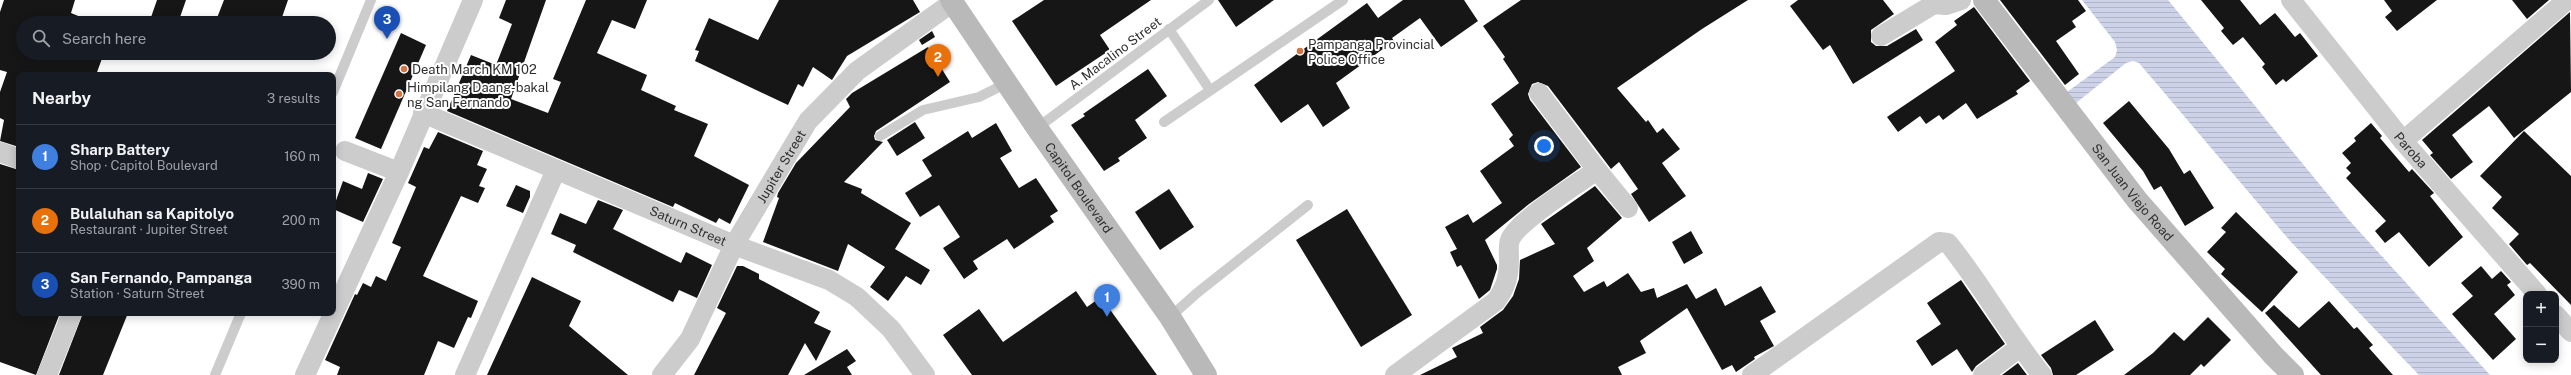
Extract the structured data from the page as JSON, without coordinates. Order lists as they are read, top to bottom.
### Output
{
  "streets": {
    "street": [
      "Paroba",
      "Jupiter Street",
      "Capitol Boulevard",
      "San Juan Viejo Road",
      "Saturn Street"
    ],
    "lane": ["A. Macalino Street"]
  },
  "crossings": [
    ["A. Macalino Street", "Capitol Boulevard"],
    ["Jupiter Street", "Capitol Boulevard"],
    ["Jupiter Street", "Saturn Street"]
  ],
  "places": ["Pampanga Provincial Police Office", "Death March KM 102", "Himpilang Daang-bakal ng San Fernando"],
  "page": {
    "pins": ["3", "2", "1"],
    "search": "Search here",
    "heading": ["Nearby", "3 results"],
    "list": [
      {
        "mark": "1",
        "name": "Sharp Battery",
        "note": "Shop · Capitol Boulevard",
        "value": "160 m"
      },
      {
        "mark": "2",
        "name": "Bulaluhan sa Kapitolyo",
        "note": "Restaurant · Jupiter Street",
        "value": "200 m"
      },
      {
        "mark": "3",
        "name": "San Fernando, Pampanga",
        "note": "Station · Saturn Street",
        "value": "390 m"
      }
    ],
    "map_buttons": ["+", "−"]
  }
}
